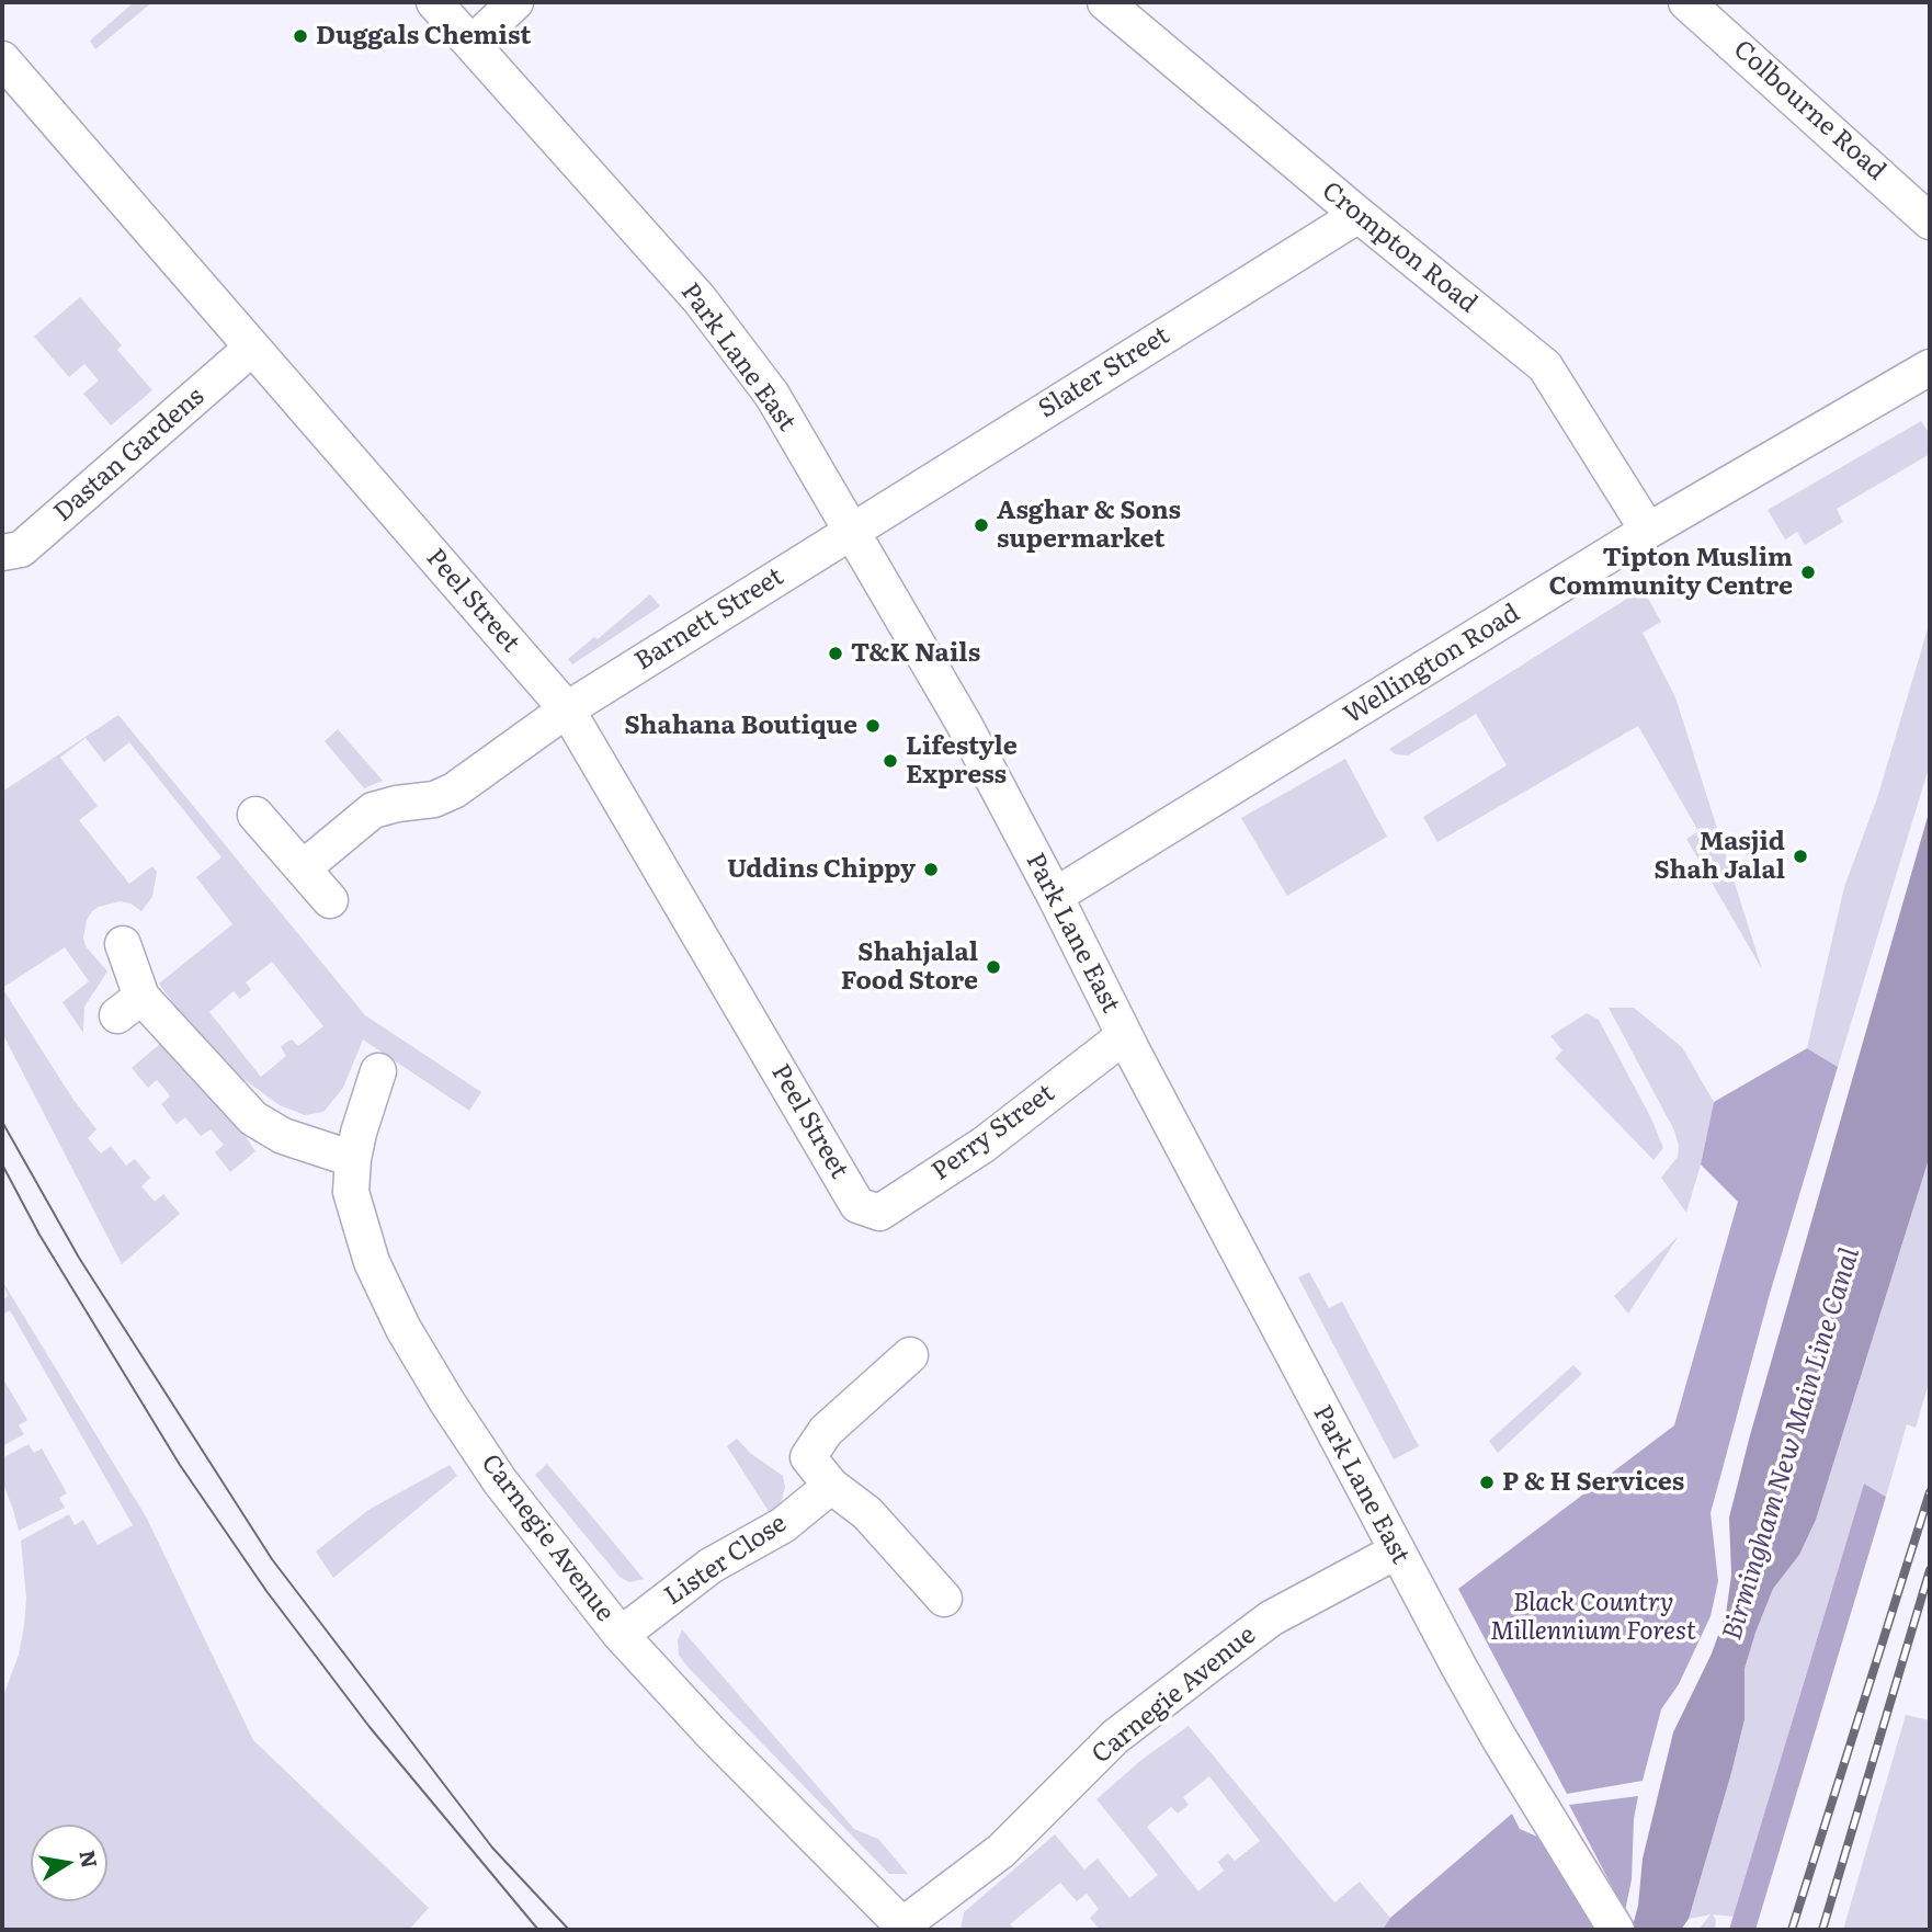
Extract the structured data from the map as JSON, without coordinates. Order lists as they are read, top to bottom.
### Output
{
  "streets": {
    "street": [
      "Colbourne Road",
      "Crompton Road",
      "Park Lane East",
      "Slater Street",
      "Dastan Gardens",
      "Peel Street",
      "Barnett Street",
      "Wellington Road",
      "Perry Street",
      "Carnegie Avenue",
      "Lister Close"
    ]
  },
  "crossings": [
    ["Crompton Road", "Slater Street"],
    ["Crompton Road", "Wellington Road"],
    ["Park Lane East", "Slater Street"],
    ["Park Lane East", "Barnett Street"],
    ["Park Lane East", "Wellington Road"],
    ["Park Lane East", "Perry Street"],
    ["Park Lane East", "Carnegie Avenue"],
    ["Slater Street", "Barnett Street"],
    ["Dastan Gardens", "Peel Street"],
    ["Peel Street", "Barnett Street"],
    ["Peel Street", "Perry Street"],
    ["Carnegie Avenue", "Lister Close"]
  ],
  "water": ["Birmingham New Main Line Canal"],
  "parks": ["Black Country Millennium Forest"],
  "places": [
    "Duggals Chemist",
    "Asghar & Sons supermarket",
    "Tipton Muslim Community Centre",
    "T&K Nails",
    "Shahana Boutique",
    "Lifestyle Express",
    "Masjid Shah Jalal",
    "Uddins Chippy",
    "Shahjalal Food Store",
    "P & H Services"
  ],
  "north": "right"
}
